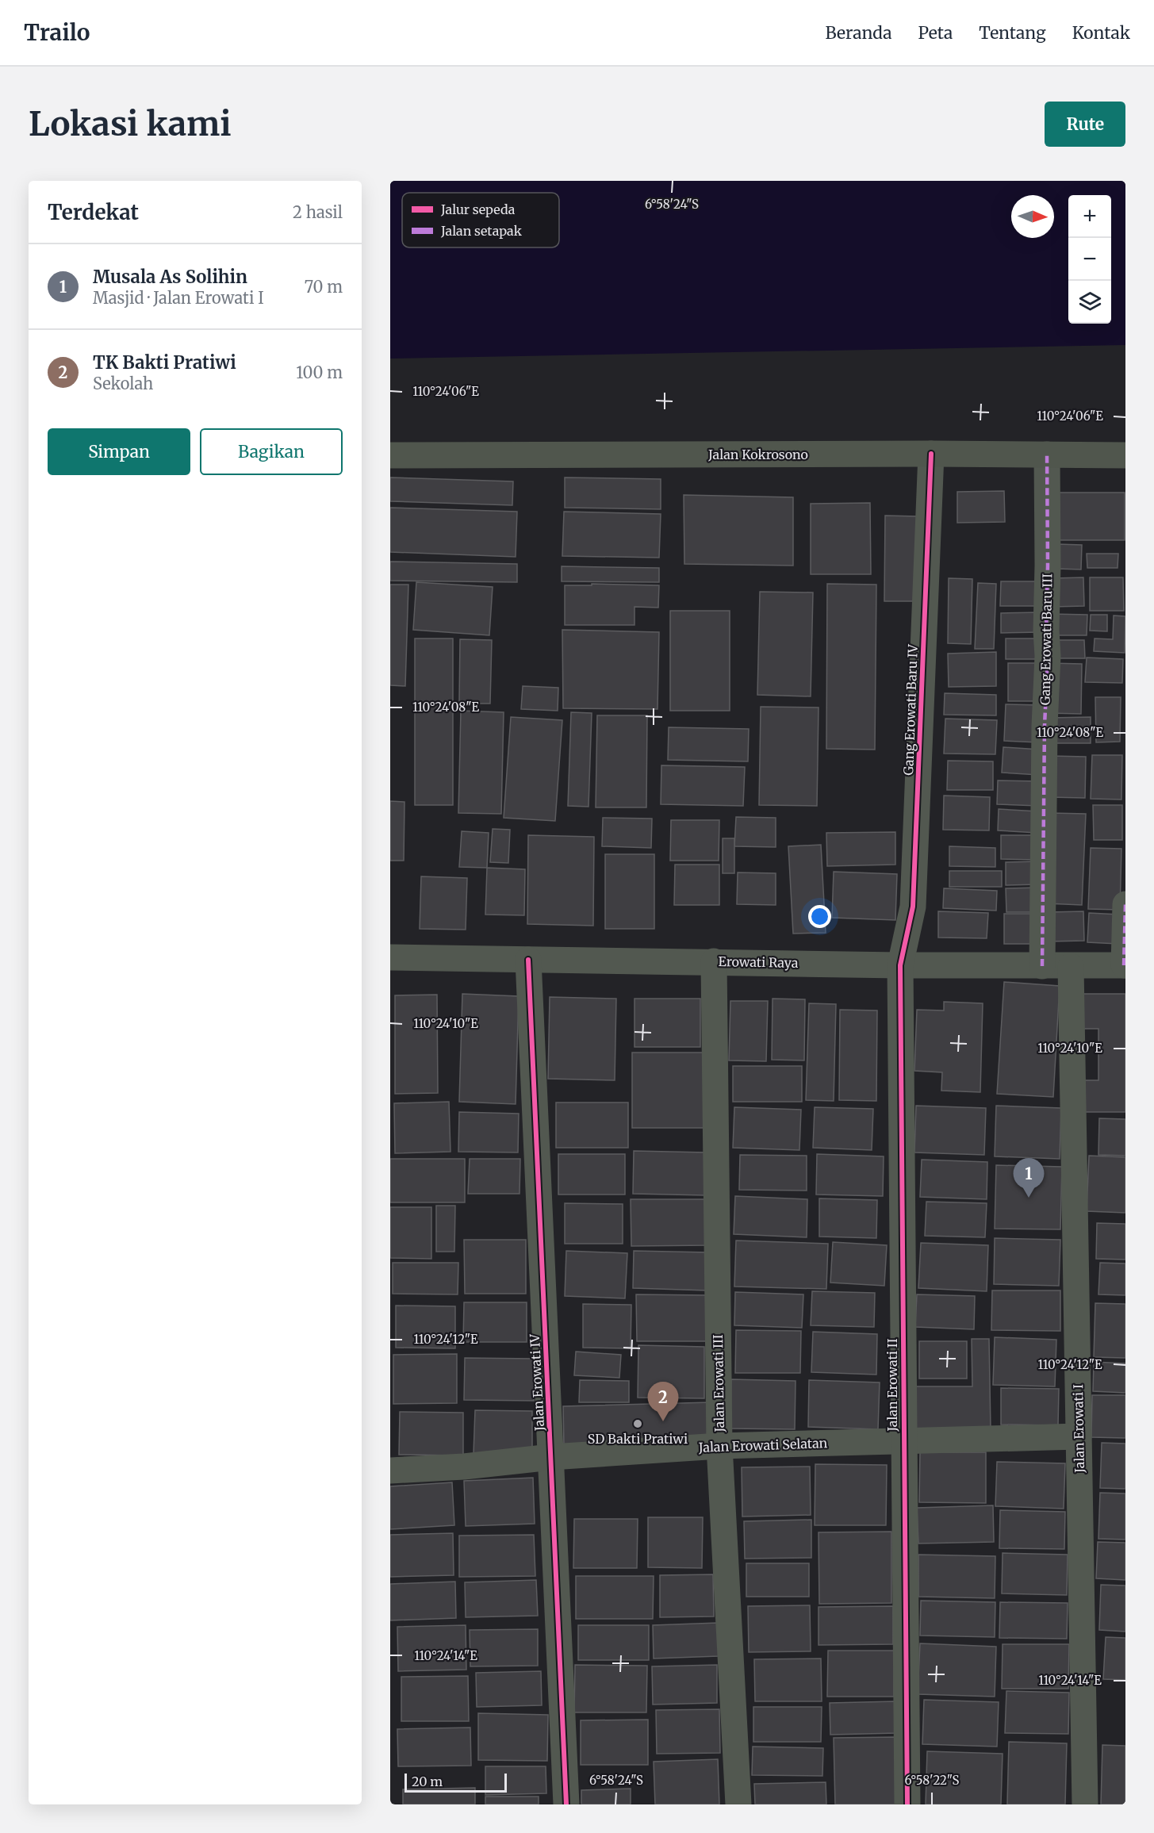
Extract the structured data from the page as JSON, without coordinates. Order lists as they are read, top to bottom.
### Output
{
  "streets": {
    "street": [
      "Jalan Kokrosono",
      "Gang Erowati Baru III",
      "Gang Erowati Baru IV",
      "Erowati Raya",
      "Jalan Erowati IV",
      "Jalan Erowati III",
      "Jalan Erowati II",
      "Jalan Erowati I",
      "Jalan Erowati Selatan"
    ]
  },
  "crossings": [
    ["Jalan Kokrosono", "Gang Erowati Baru III"],
    ["Jalan Kokrosono", "Gang Erowati Baru IV"],
    ["Gang Erowati Baru III", "Erowati Raya"],
    ["Gang Erowati Baru IV", "Erowati Raya"],
    ["Gang Erowati Baru IV", "Jalan Erowati II"],
    ["Erowati Raya", "Jalan Erowati IV"],
    ["Erowati Raya", "Jalan Erowati III"],
    ["Erowati Raya", "Jalan Erowati II"],
    ["Erowati Raya", "Jalan Erowati I"],
    ["Jalan Erowati IV", "Jalan Erowati Selatan"],
    ["Jalan Erowati III", "Jalan Erowati Selatan"],
    ["Jalan Erowati II", "Jalan Erowati Selatan"],
    ["Jalan Erowati I", "Jalan Erowati Selatan"]
  ],
  "places": ["SD Bakti Pratiwi"],
  "legend": ["Jalur sepeda", "Jalan setapak"],
  "scale_bar": "20 m",
  "north": "right",
  "page": {
    "header": "Trailo",
    "nav": [
      "Beranda",
      "Peta",
      "Tentang",
      "Kontak"
    ],
    "buttons": [
      "Rute",
      ["Simpan", "Bagikan"]
    ],
    "title": "Lokasi kami",
    "heading": ["Terdekat", "2 hasil"],
    "map_buttons": ["+", "−"],
    "list": [
      {
        "mark": "1",
        "name": "Musala As Solihin",
        "note": "Masjid · Jalan Erowati I",
        "value": "70 m"
      },
      {
        "mark": "2",
        "name": "TK Bakti Pratiwi",
        "note": "Sekolah",
        "value": "100 m"
      }
    ],
    "pins": ["1", "2"],
    "scale": "20 m"
  },
  "coordinates": [
    "6°58'24\"S",
    "110°24'06\"E",
    "110°24'08\"E",
    "110°24'10\"E",
    "110°24'12\"E",
    "110°24'14\"E",
    "6°58'22\"S"
  ]
}
